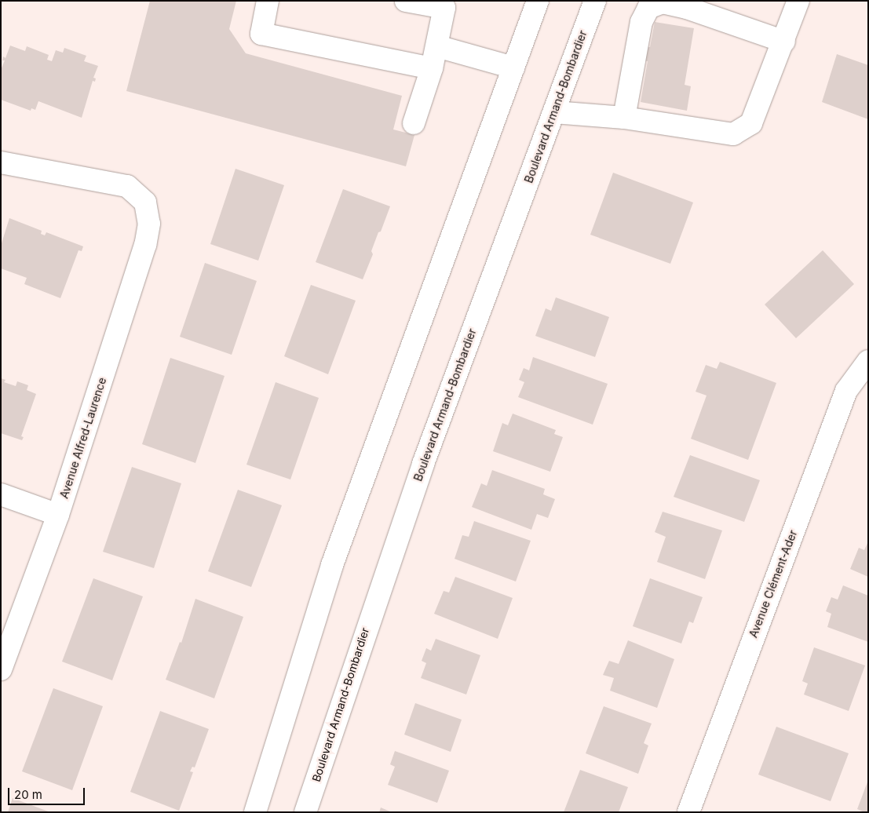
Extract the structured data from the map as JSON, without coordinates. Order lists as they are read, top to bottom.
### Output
{
  "streets": {
    "street": ["Boulevard Armand-Bombardier", "Avenue Alfred-Laurence", "Avenue Clément-Ader"]
  },
  "scale_bar": "20 m"
}
